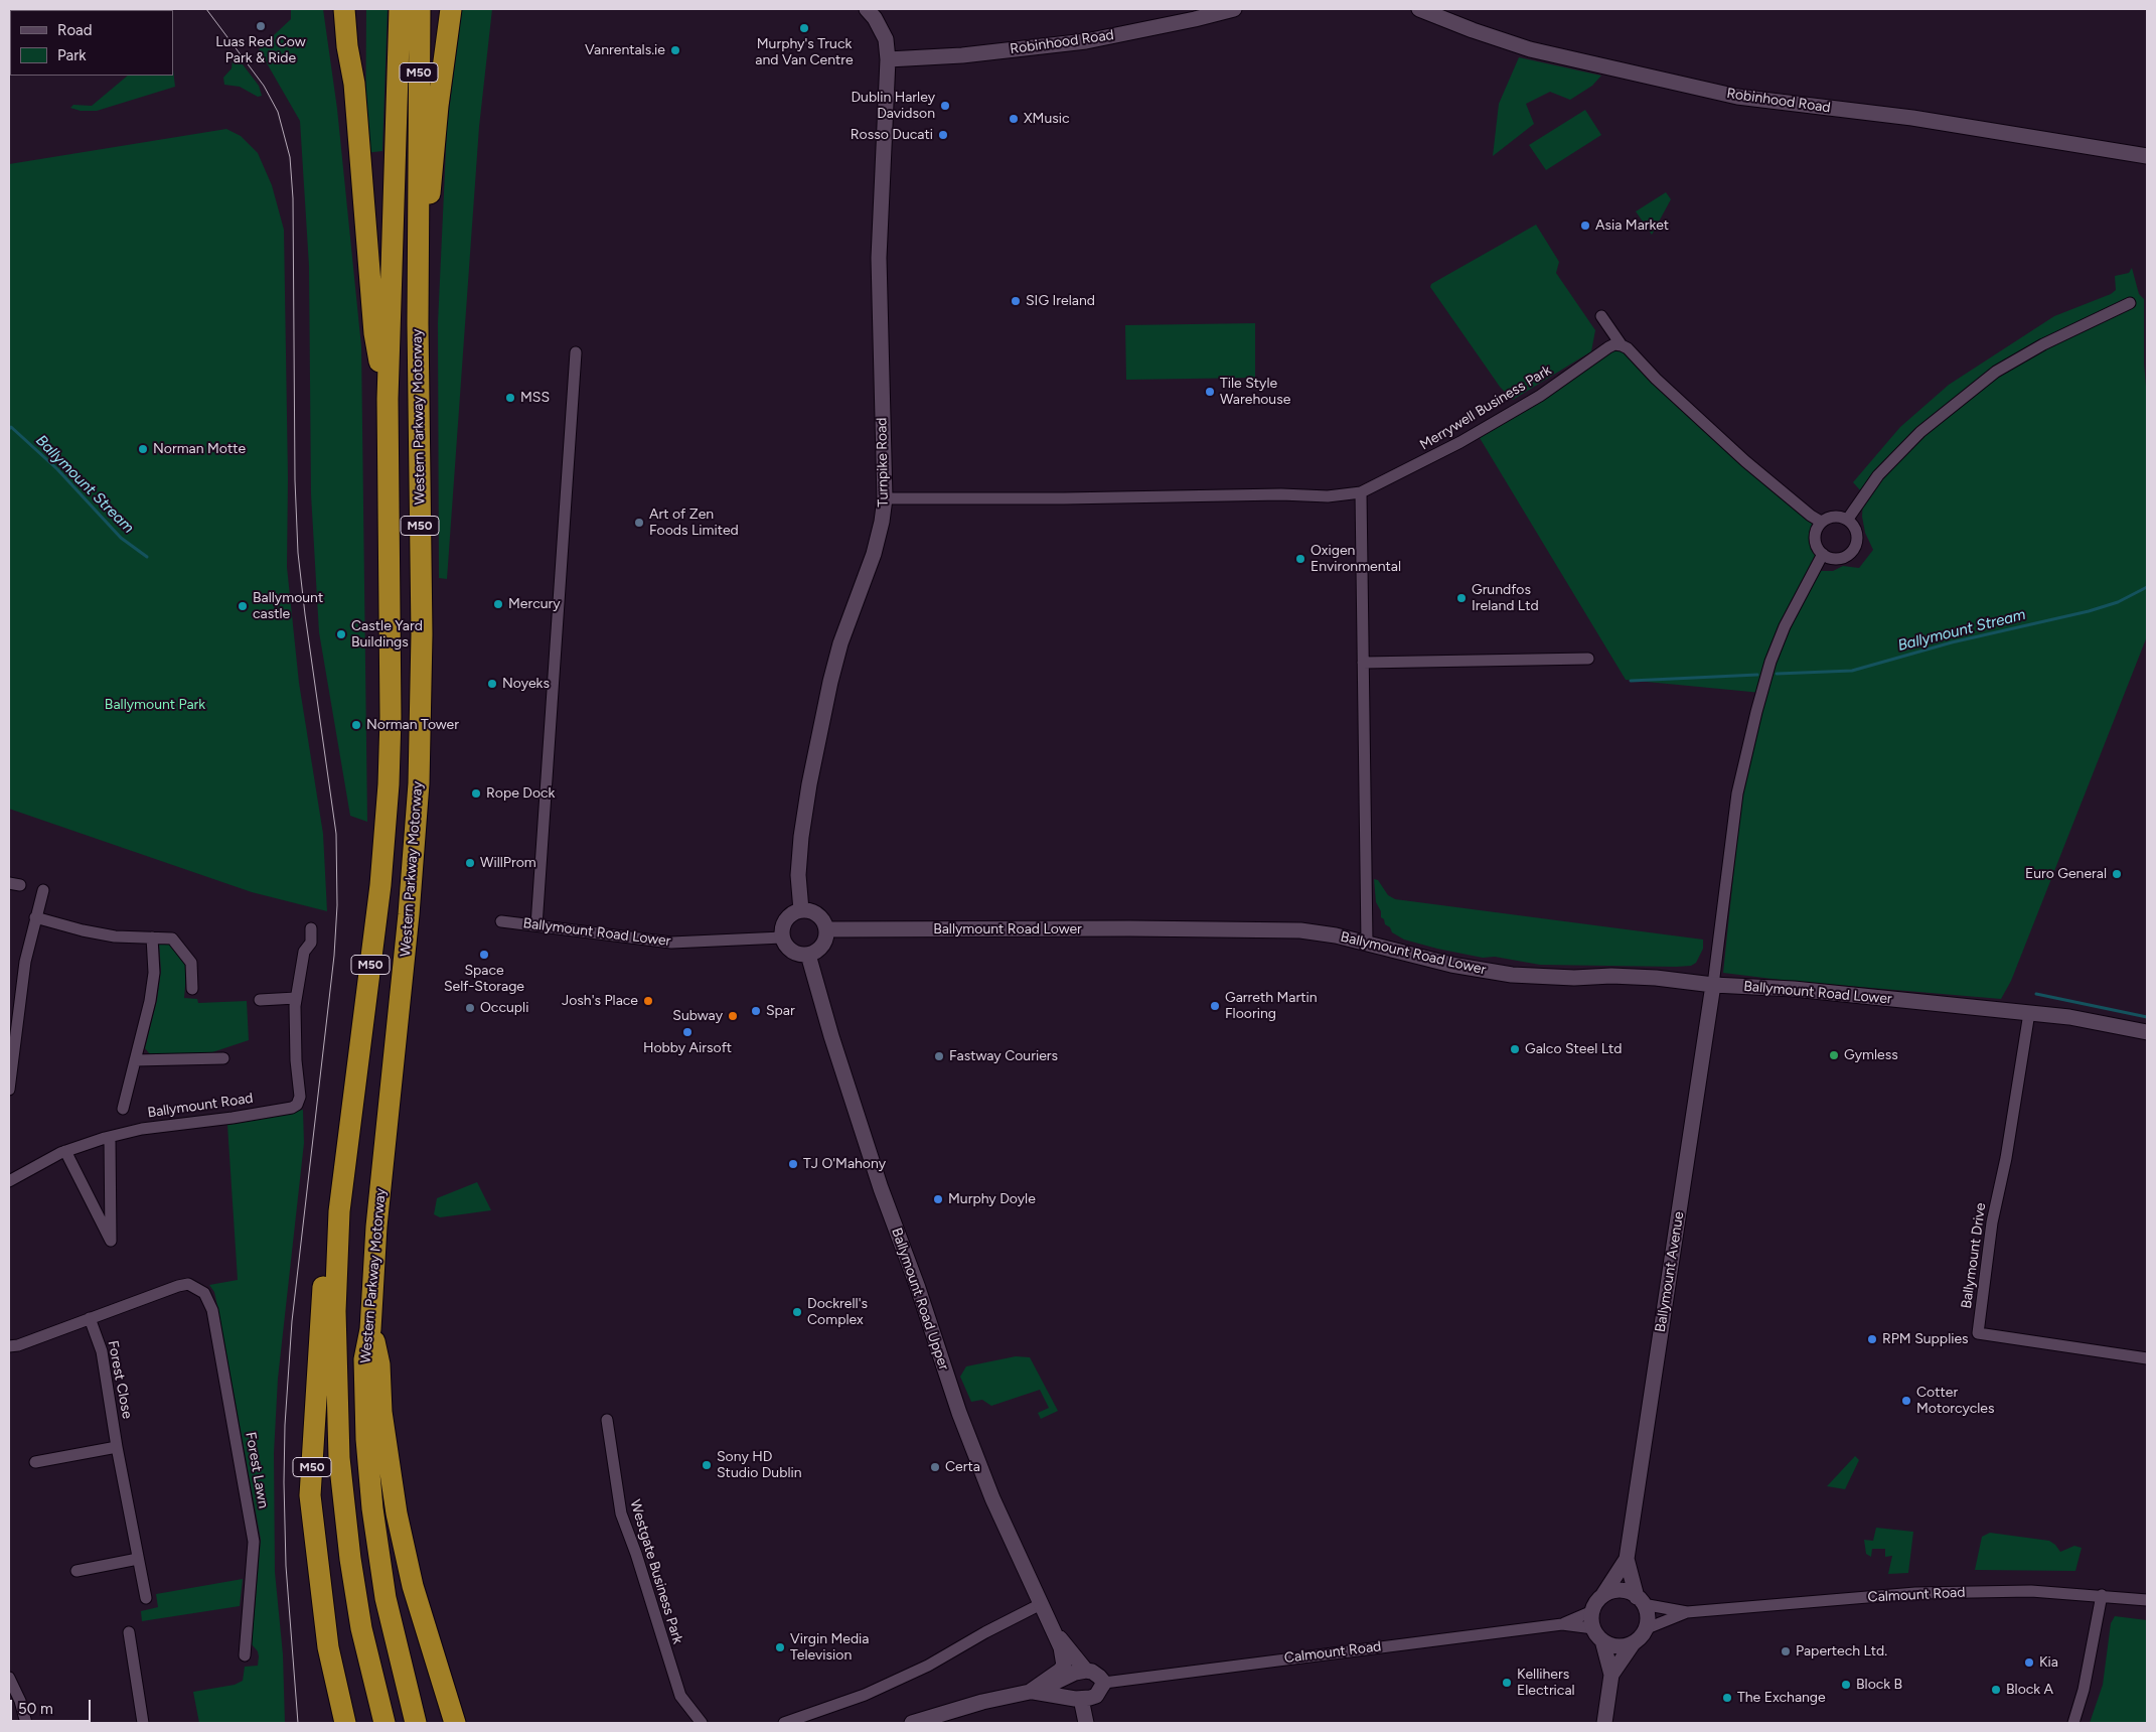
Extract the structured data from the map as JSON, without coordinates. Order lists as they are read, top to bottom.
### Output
{
  "streets": {
    "highway": ["M50", "Western Parkway Motorway"],
    "street": [
      "Robinhood Road",
      "Merrywell Business Park",
      "Turnpike Road",
      "Ballymount Road Lower",
      "Ballymount Road",
      "Ballymount Drive",
      "Ballymount Avenue",
      "Ballymount Road Upper",
      "Forest Close",
      "Forest Lawn",
      "Westgate Business Park",
      "Calmount Road"
    ]
  },
  "crossings": [
    ["Robinhood Road", "Turnpike Road"],
    ["M50", "Western Parkway Motorway"],
    ["Turnpike Road", "Ballymount Road Lower"],
    ["Turnpike Road", "Ballymount Road Upper"],
    ["Ballymount Road Lower", "Ballymount Drive"],
    ["Ballymount Road Lower", "Ballymount Avenue"],
    ["Ballymount Road Lower", "Ballymount Road Upper"],
    ["Ballymount Avenue", "Calmount Road"],
    ["Ballymount Road Upper", "Calmount Road"],
    ["Forest Close", "Forest Lawn"]
  ],
  "water": ["Ballymount Stream"],
  "parks": ["Ballymount Park"],
  "places": [
    "Luas Red Cow Park & Ride",
    "Murphy's Truck and Van Centre",
    "Vanrentals.ie",
    "Dublin Harley Davidson",
    "XMusic",
    "Rosso Ducati",
    "Asia Market",
    "SIG Ireland",
    "Tile Style Warehouse",
    "MSS",
    "Norman Motte",
    "Art of Zen Foods Limited",
    "Oxigen Environmental",
    "Grundfos Ireland Ltd",
    "Mercury",
    "Ballymount castle",
    "Castle Yard Buildings",
    "Noyeks",
    "Norman Tower",
    "Rope Dock",
    "WillProm",
    "Euro General",
    "Space Self-Storage",
    "Josh's Place",
    "Garreth Martin Flooring",
    "Occupli",
    "Spar",
    "Subway",
    "Hobby Airsoft",
    "Galco Steel Ltd",
    "Gymless",
    "Fastway Couriers",
    "TJ O'Mahony",
    "Murphy Doyle",
    "Dockrell's Complex",
    "RPM Supplies",
    "Cotter Motorcycles",
    "Sony HD Studio Dublin",
    "Certa",
    "Virgin Media Television",
    "Papertech Ltd.",
    "Kia",
    "Kellihers Electrical",
    "Block B",
    "Block A",
    "The Exchange"
  ],
  "legend": ["Road", "Park"],
  "scale_bar": "50 m"
}
